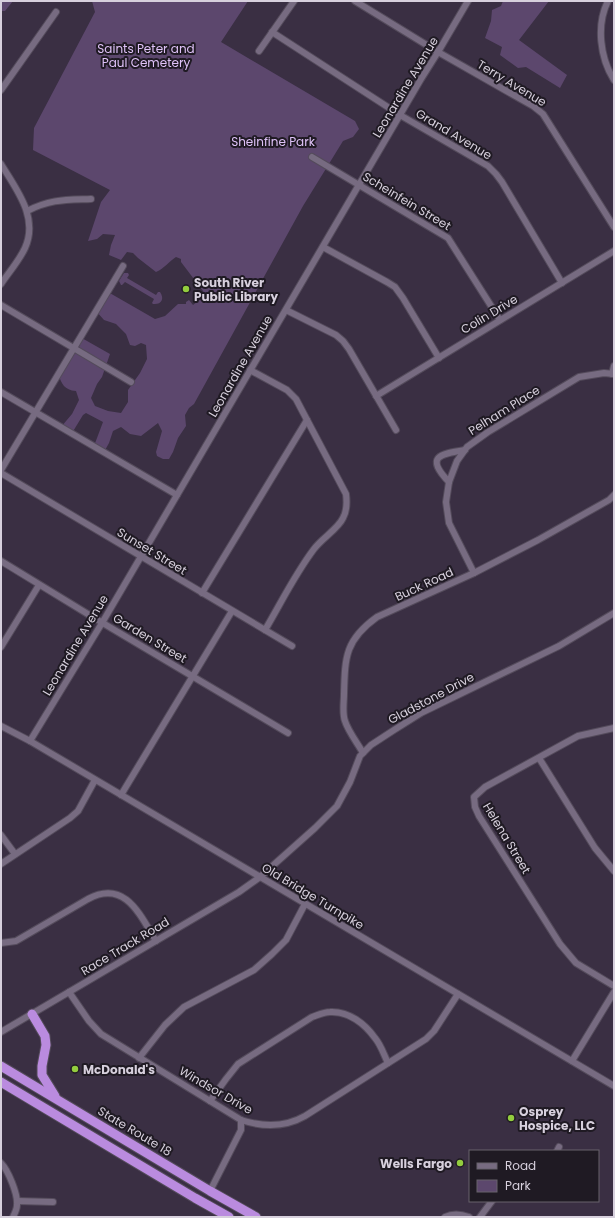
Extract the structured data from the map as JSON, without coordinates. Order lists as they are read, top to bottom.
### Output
{
  "streets": {
    "highway": ["State Route 18"],
    "street": [
      "Terry Avenue",
      "Leonardine Avenue",
      "Grand Avenue",
      "Scheinfein Street",
      "Colin Drive",
      "Pelham Place",
      "Sunset Street",
      "Buck Road",
      "Garden Street",
      "Gladstone Drive",
      "Helena Street",
      "Old Bridge Turnpike",
      "Race Track Road",
      "Windsor Drive"
    ]
  },
  "crossings": [
    ["Terry Avenue", "Leonardine Avenue"],
    ["Leonardine Avenue", "Grand Avenue"],
    ["Leonardine Avenue", "Scheinfein Street"],
    ["Leonardine Avenue", "Sunset Street"],
    ["Leonardine Avenue", "Garden Street"],
    ["Leonardine Avenue", "Old Bridge Turnpike"],
    ["Grand Avenue", "Colin Drive"],
    ["Scheinfein Street", "Colin Drive"],
    ["Pelham Place", "Buck Road"],
    ["Buck Road", "Gladstone Drive"],
    ["Gladstone Drive", "Old Bridge Turnpike"],
    ["Gladstone Drive", "Race Track Road"],
    ["Old Bridge Turnpike", "Race Track Road"],
    ["Old Bridge Turnpike", "Windsor Drive"],
    ["Race Track Road", "Windsor Drive"]
  ],
  "parks": ["Saints Peter and Paul Cemetery", "Sheinfine Park"],
  "places": [
    "South River Public Library",
    "McDonald's",
    "Osprey Hospice, LLC",
    "Wells Fargo"
  ],
  "legend": ["Road", "Park"]
}
